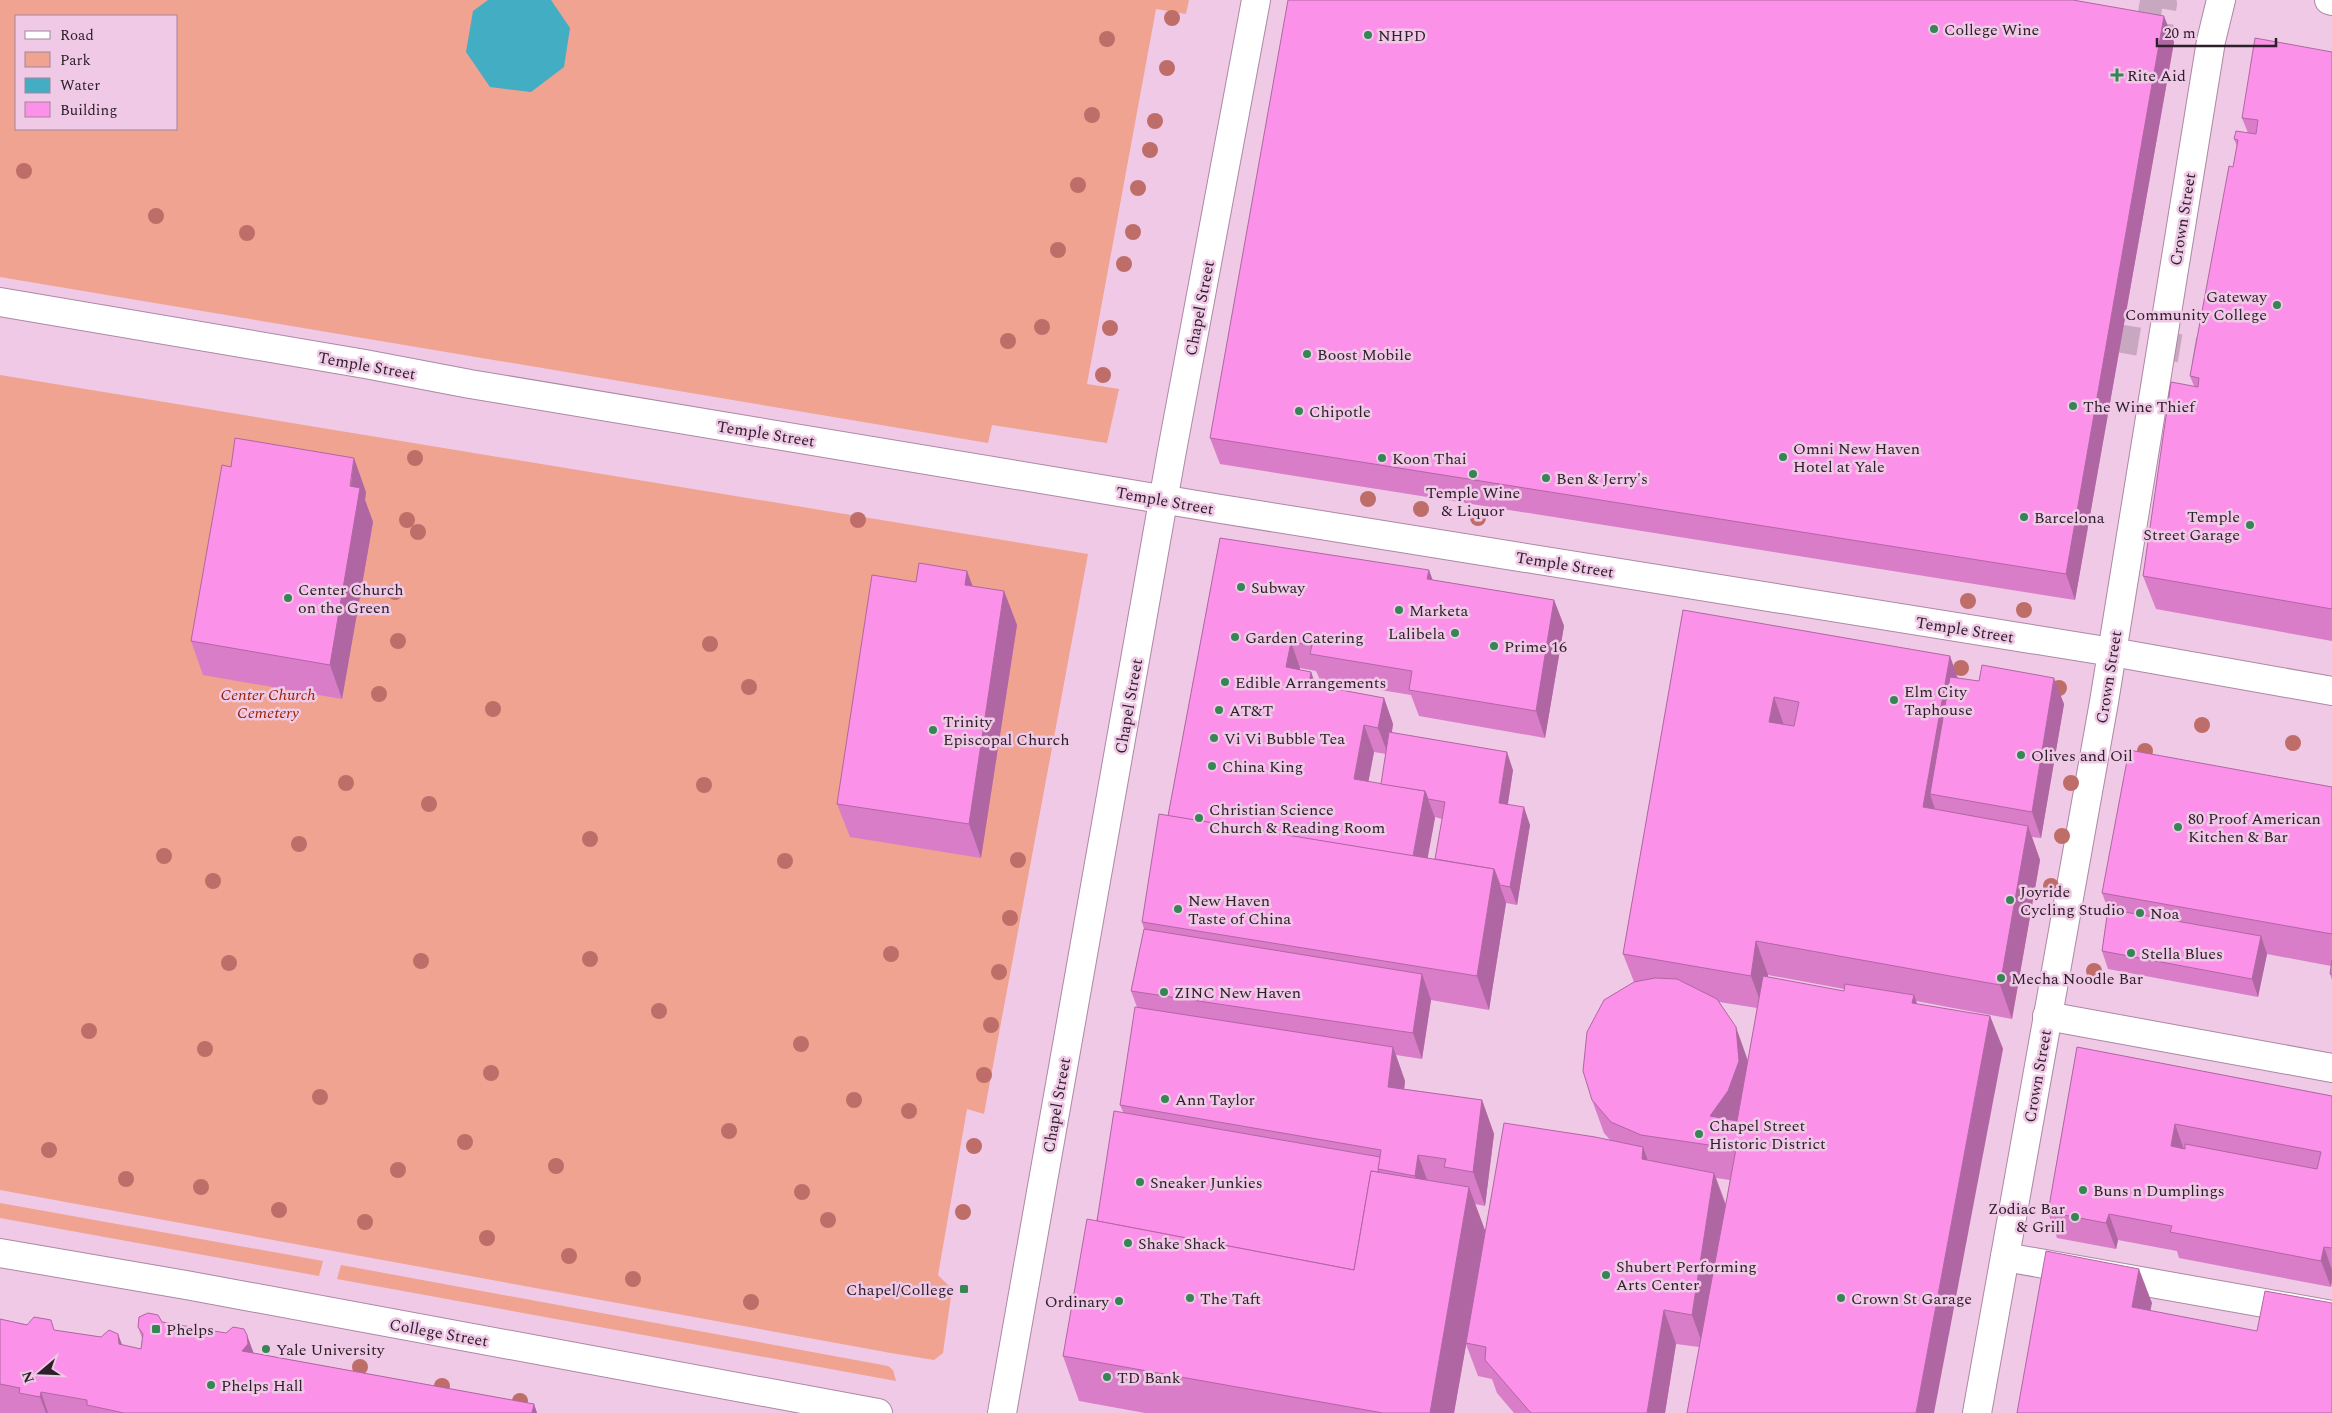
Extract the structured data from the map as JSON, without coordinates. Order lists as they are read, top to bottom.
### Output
{
  "streets": {
    "main road": [
      "Crown Street",
      "Chapel Street",
      "Temple Street",
      "College Street"
    ]
  },
  "crossings": [
    ["Crown Street", "Temple Street"],
    ["Chapel Street", "Temple Street"]
  ],
  "parks": ["Center Church Cemetery"],
  "places": {
    "other": [
      "College Wine",
      "NHPD",
      "Gateway Community College",
      "Boost Mobile",
      "The Wine Thief",
      "Chipotle",
      "Omni New Haven Hotel at Yale",
      "Koon Thai",
      "Temple Wine & Liquor",
      "Ben & Jerry's",
      "Barcelona",
      "Temple Street Garage",
      "Subway",
      "Center Church on the Green",
      "Marketa",
      "Lalibela",
      "Garden Catering",
      "Prime 16",
      "Edible Arrangements",
      "Elm City Taphouse",
      "AT&T",
      "Trinity Episcopal Church",
      "Vi Vi Bubble Tea",
      "Olives and Oil",
      "China King",
      "Christian Science Church & Reading Room",
      "80 Proof American Kitchen & Bar",
      "Joyride Cycling Studio",
      "New Haven Taste of China",
      "Noa",
      "Stella Blues",
      "Mecha Noodle Bar",
      "ZINC New Haven",
      "Ann Taylor",
      "Chapel Street Historic District",
      "Sneaker Junkies",
      "Buns n Dumplings",
      "Zodiac Bar & Grill",
      "Shake Shack",
      "Shubert Performing Arts Center",
      "The Taft",
      "Crown St Garage",
      "Ordinary",
      "Yale University",
      "TD Bank",
      "Phelps Hall"
    ],
    "health": ["Rite Aid"],
    "transit": ["Chapel/College", "Phelps"]
  },
  "legend": [
    "Road",
    "Park",
    "Water",
    "Building"
  ],
  "scale_bar": "20 m",
  "north": "left"
}
